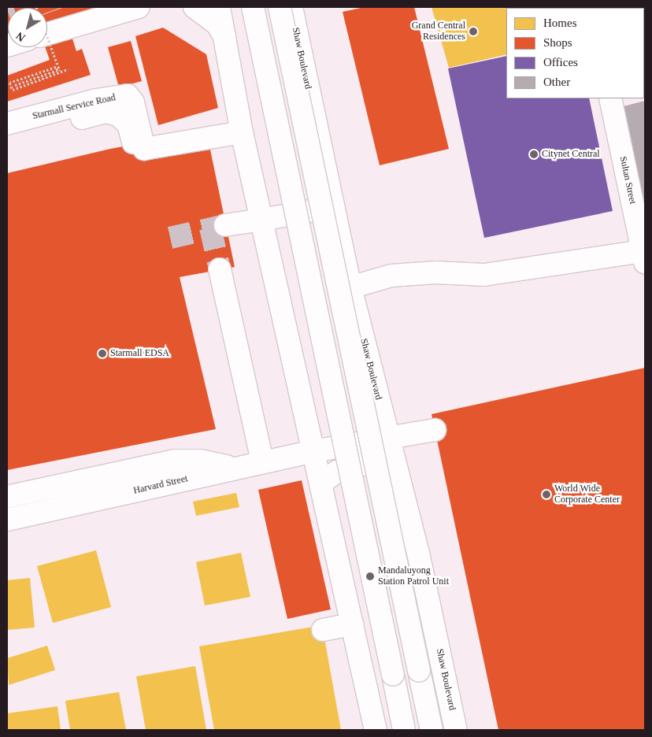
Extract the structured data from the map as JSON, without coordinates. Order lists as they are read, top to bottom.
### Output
{
  "streets": {
    "main road": [
      "Shaw Boulevard",
      "Starmall Service Road",
      "Sultan Street",
      "Harvard Street"
    ]
  },
  "crossings": [
    ["Shaw Boulevard", "Harvard Street"]
  ],
  "places": [
    "Grand Central Residences",
    "Citynet Central",
    "Starmall EDSA",
    "World Wide Corporate Center",
    "Mandaluyong Station Patrol Unit"
  ],
  "legend": [
    "Homes",
    "Shops",
    "Offices",
    "Other"
  ],
  "north": "bottom left"
}
